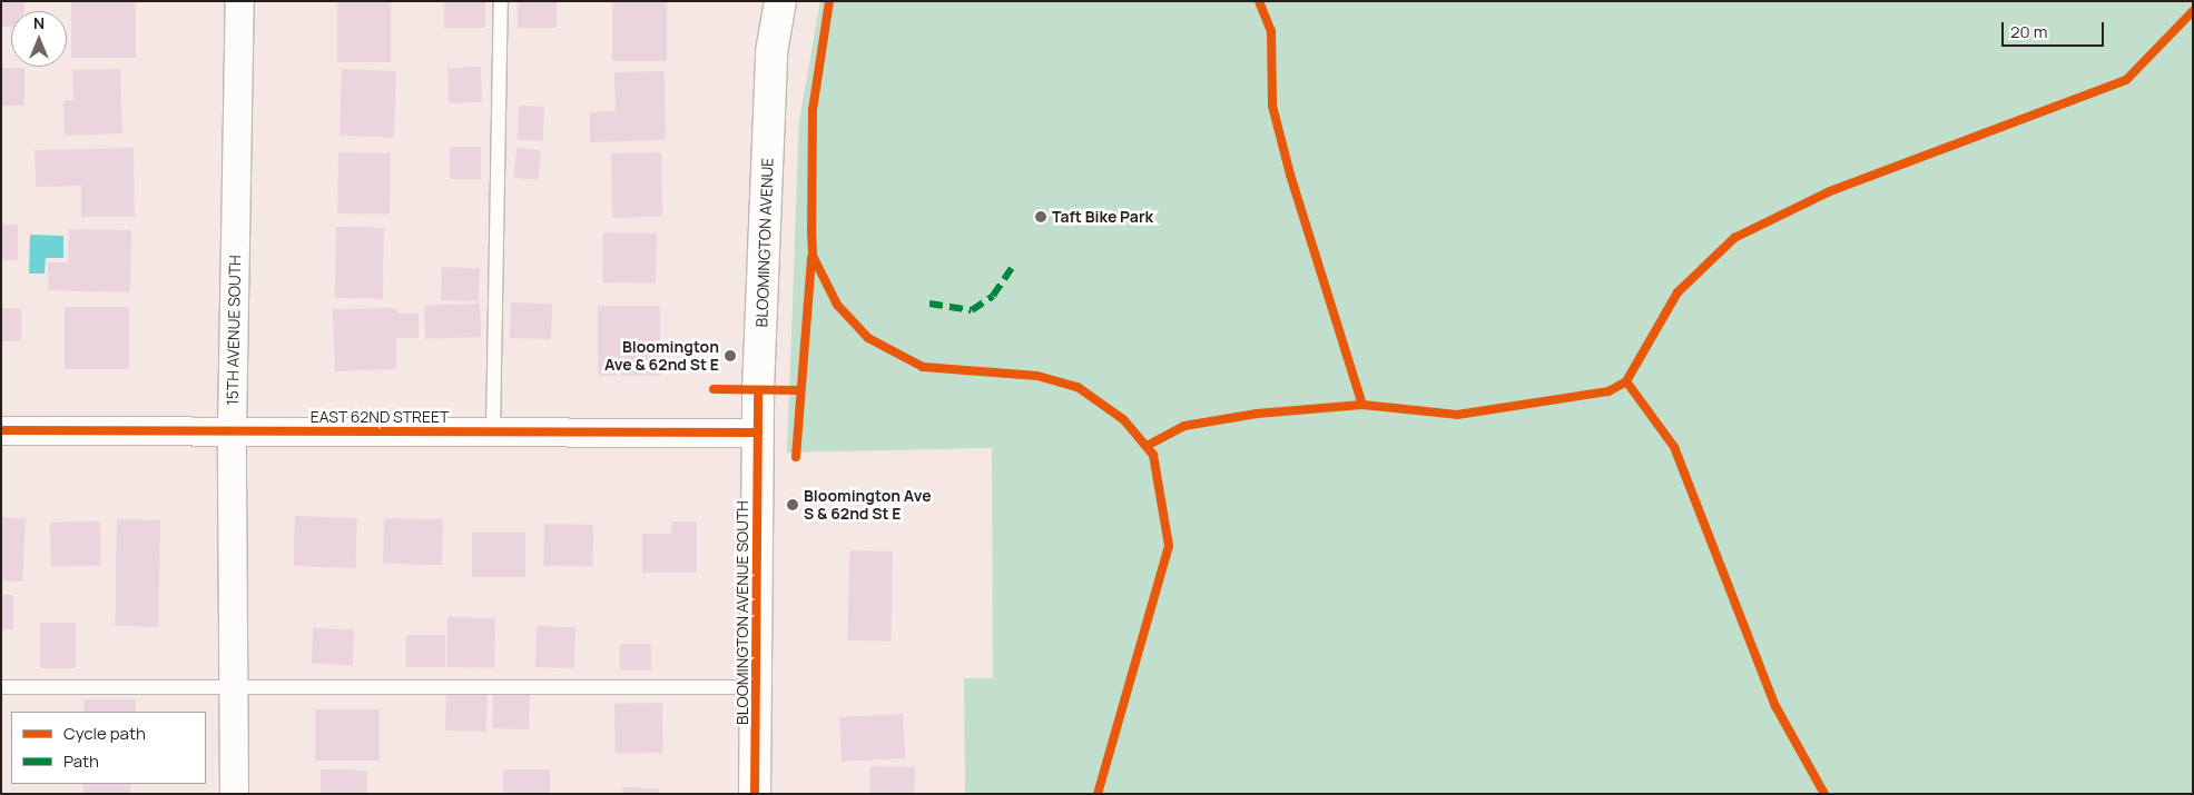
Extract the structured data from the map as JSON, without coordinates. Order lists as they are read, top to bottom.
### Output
{
  "streets": {
    "street": [
      "BLOOMINGTON AVENUE",
      "15TH AVENUE SOUTH",
      "EAST 62ND STREET",
      "BLOOMINGTON AVENUE SOUTH"
    ]
  },
  "crossings": [
    ["BLOOMINGTON AVENUE", "EAST 62ND STREET"],
    ["BLOOMINGTON AVENUE", "BLOOMINGTON AVENUE SOUTH"],
    ["15TH AVENUE SOUTH", "EAST 62ND STREET"],
    ["EAST 62ND STREET", "BLOOMINGTON AVENUE SOUTH"]
  ],
  "places": ["Taft Bike Park", "Bloomington Ave & 62nd St E", "Bloomington Ave S & 62nd St E"],
  "legend": ["Cycle path", "Path"],
  "scale_bar": "20 m",
  "north": "top"
}
